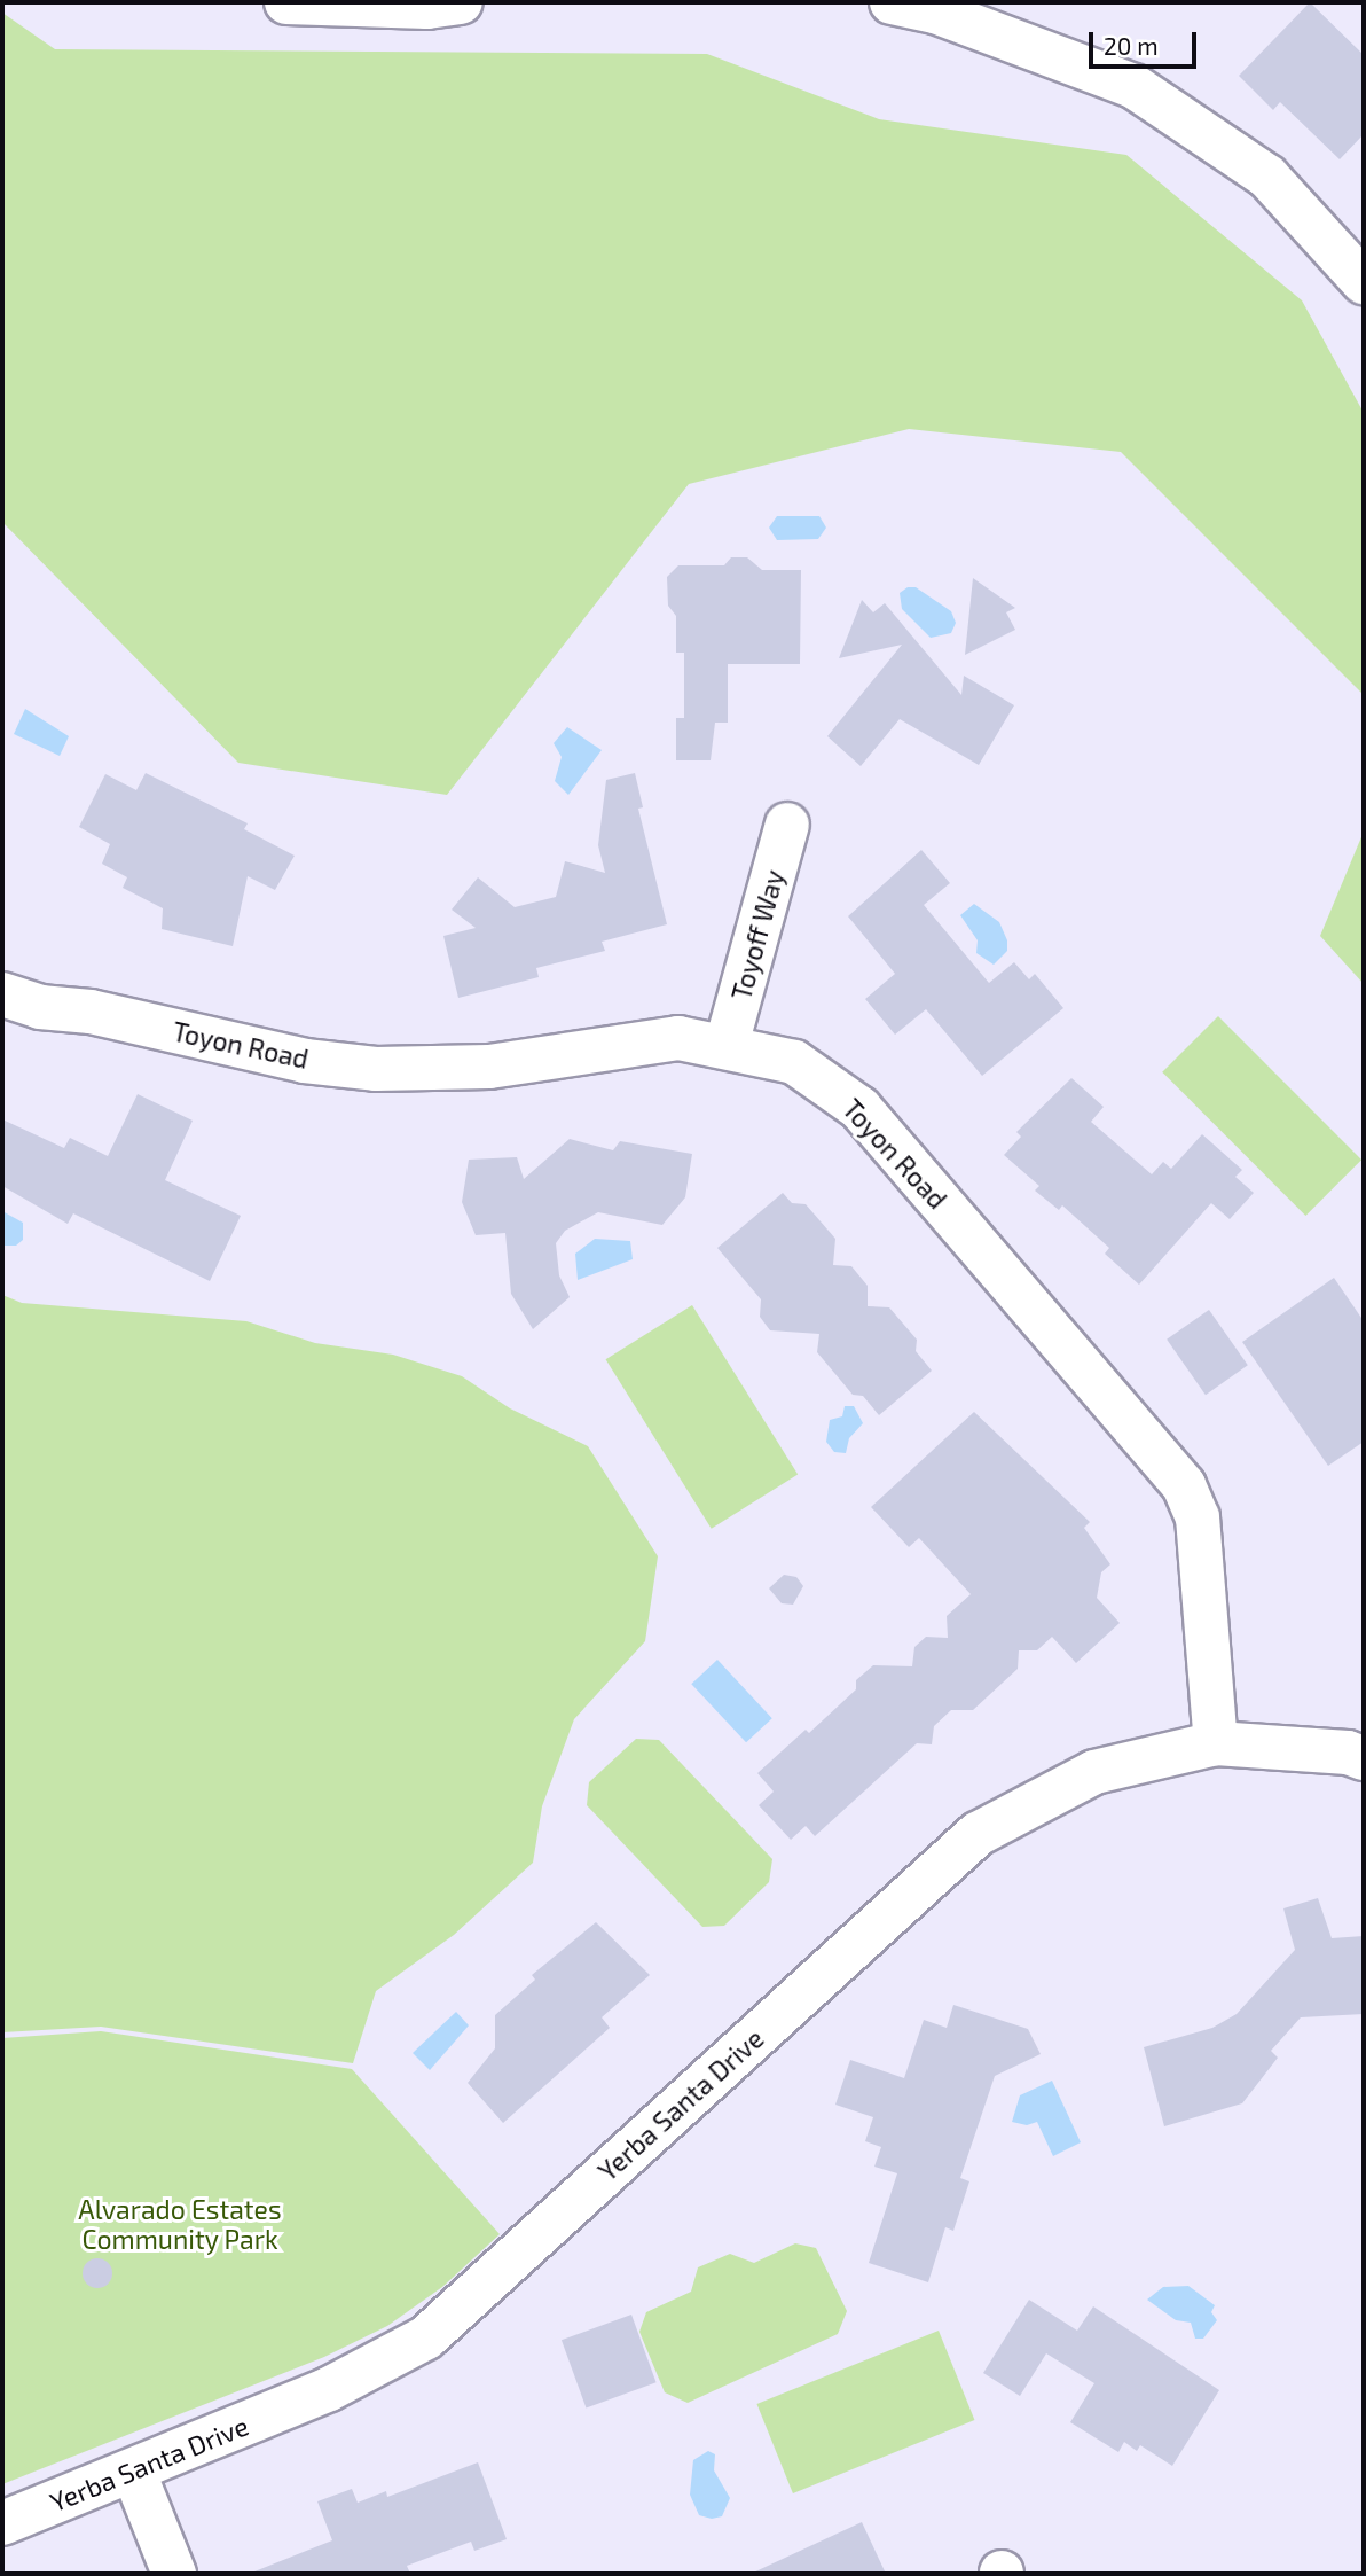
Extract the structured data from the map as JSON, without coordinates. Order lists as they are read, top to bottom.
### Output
{
  "streets": {
    "street": ["Toyoff Way", "Toyon Road", "Yerba Santa Drive"]
  },
  "crossings": [
    ["Toyoff Way", "Toyon Road"],
    ["Toyon Road", "Yerba Santa Drive"]
  ],
  "parks": ["Alvarado Estates Community Park"],
  "scale_bar": "20 m"
}
